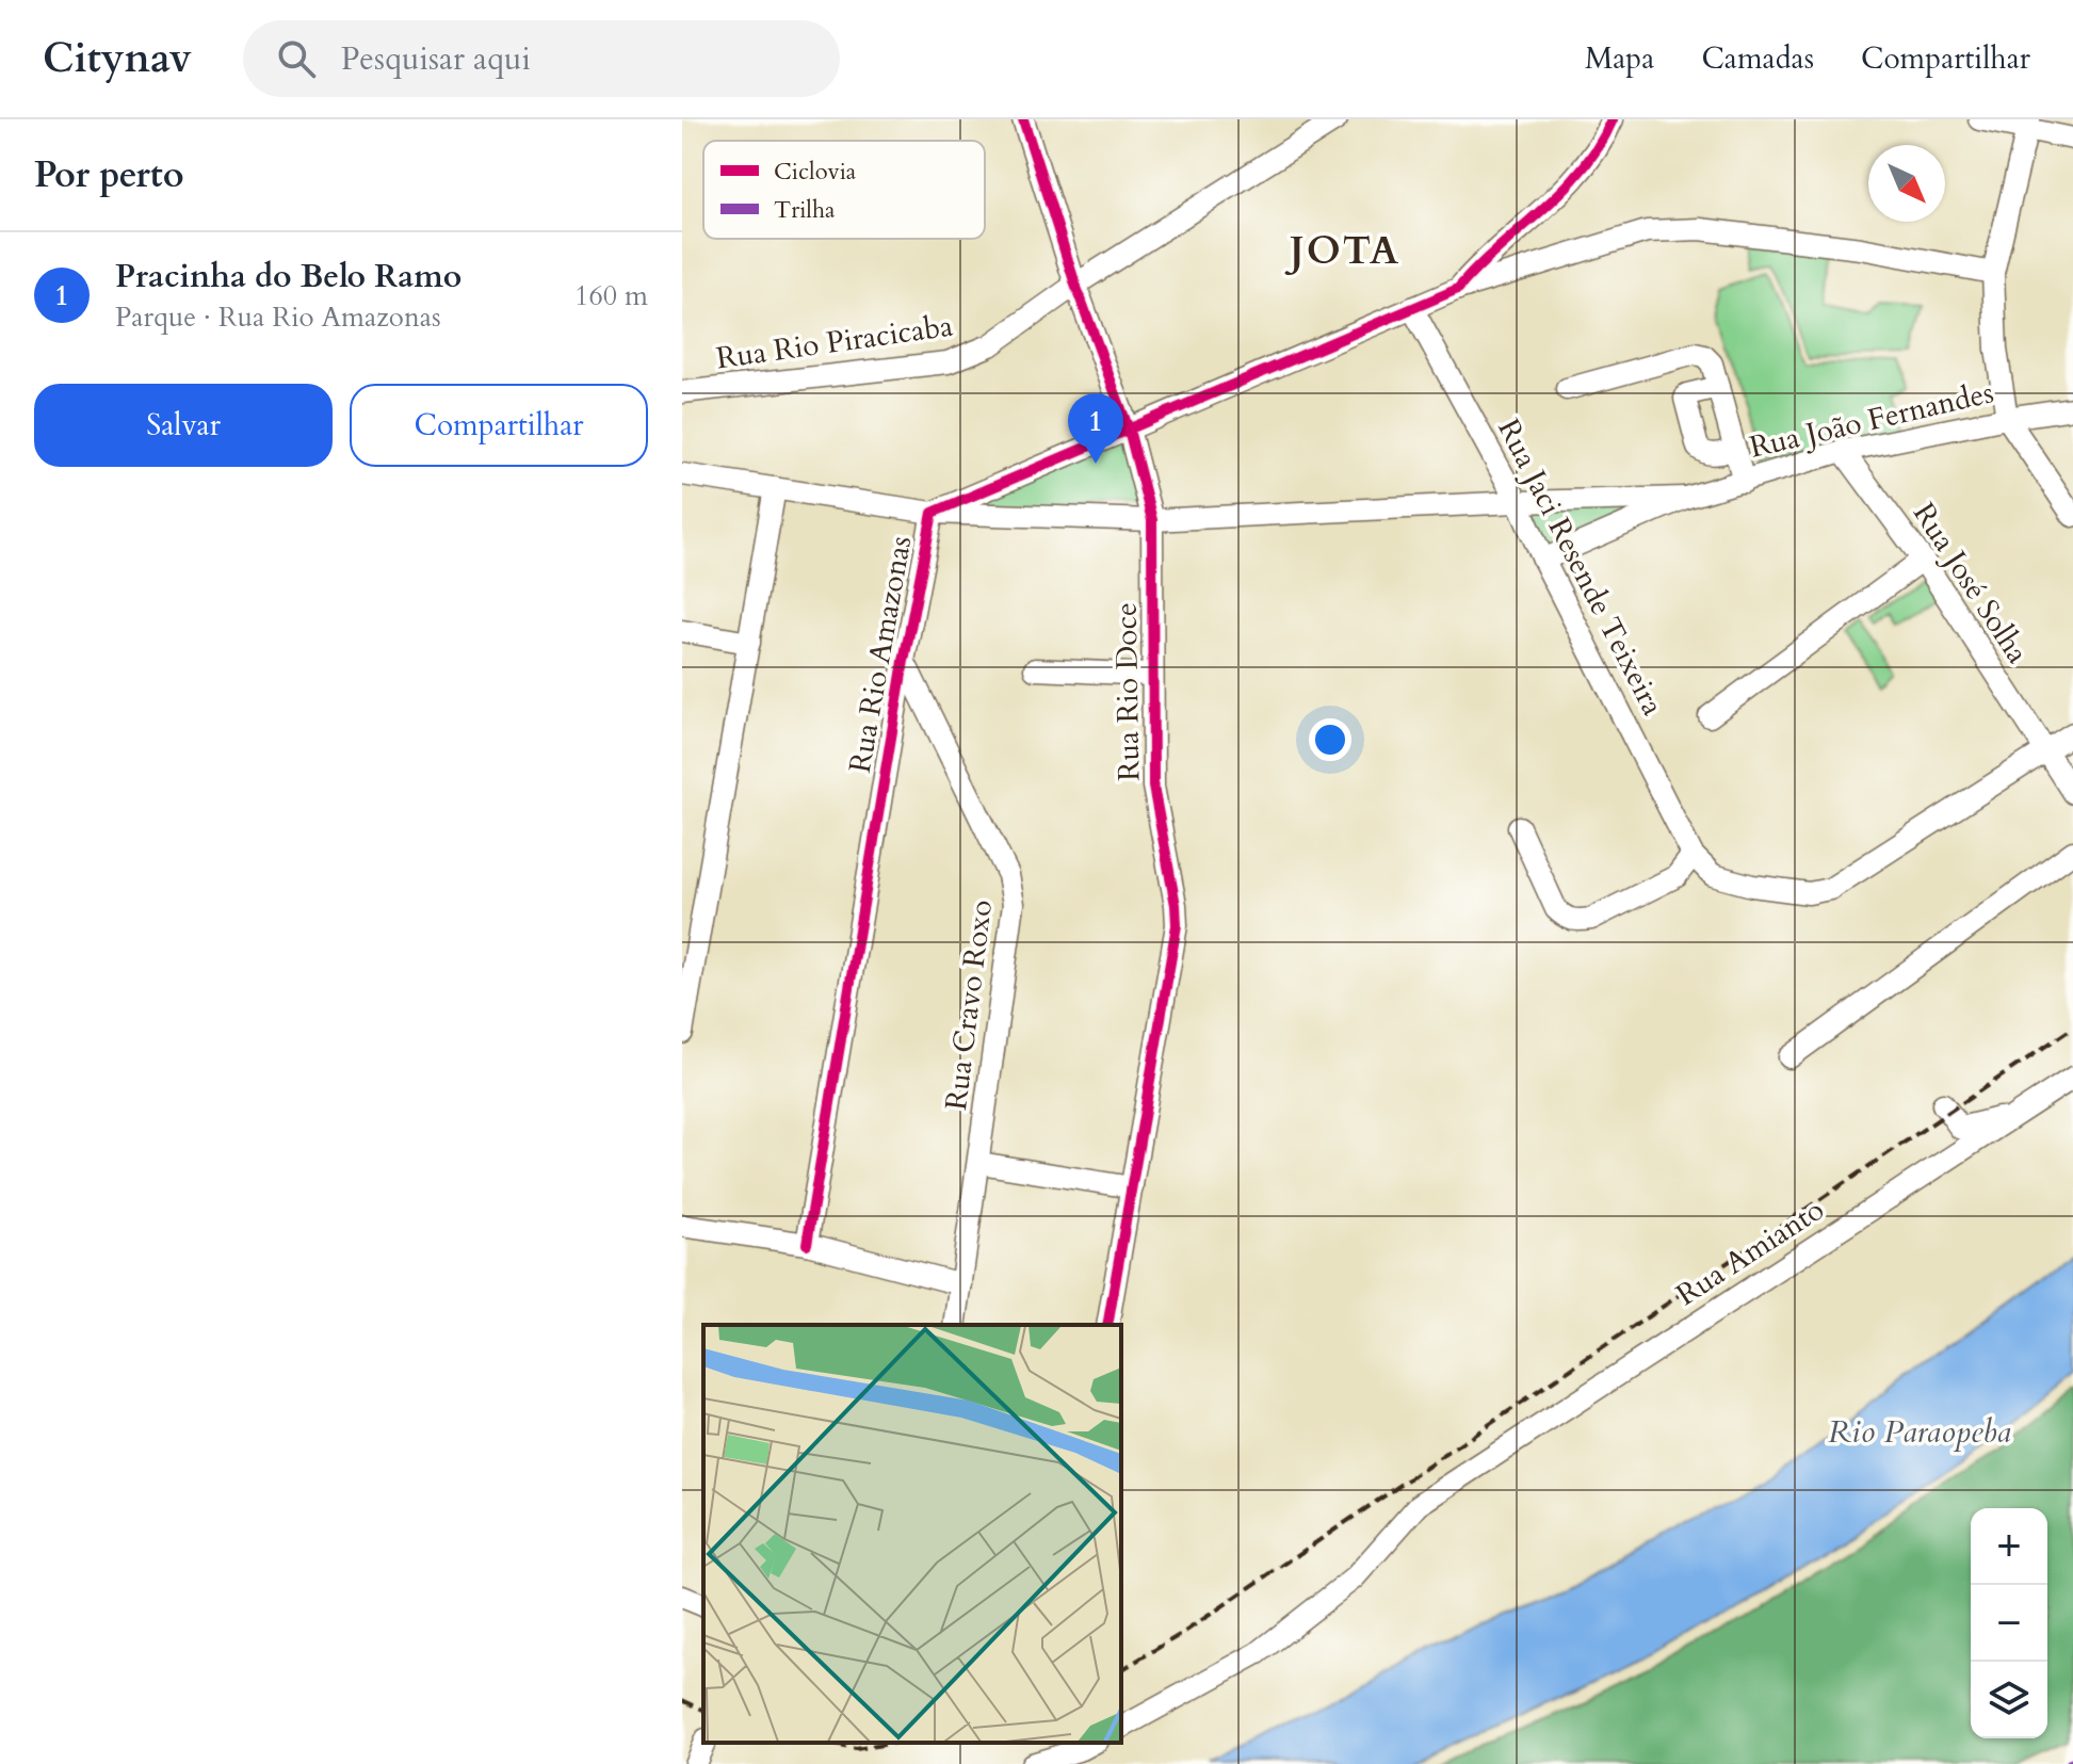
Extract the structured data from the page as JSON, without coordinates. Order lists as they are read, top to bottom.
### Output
{
  "streets": {
    "street": [
      "Rua Rio Piracicaba",
      "Rua João Fernandes",
      "Rua Jaci Resende Teixeira",
      "Rua José Solha",
      "Rua Rio Amazonas",
      "Rua Rio Doce",
      "Rua Cravo Roxo",
      "Rua Amianto"
    ]
  },
  "crossings": [
    ["Rua Rio Piracicaba", "Rua Rio Doce"],
    ["Rua João Fernandes", "Rua Jaci Resende Teixeira"],
    ["Rua João Fernandes", "Rua José Solha"],
    ["Rua João Fernandes", "Rua Rio Amazonas"],
    ["Rua João Fernandes", "Rua Rio Doce"],
    ["Rua Jaci Resende Teixeira", "Rua Rio Amazonas"],
    ["Rua Rio Amazonas", "Rua Rio Doce"],
    ["Rua Rio Amazonas", "Rua Cravo Roxo"]
  ],
  "districts": ["JOTA"],
  "water": ["Rio Paraopeba"],
  "legend": ["Ciclovia", "Trilha"],
  "north": "bottom right",
  "page": {
    "header": "Citynav",
    "search": "Pesquisar aqui",
    "nav": ["Mapa", "Camadas", "Compartilhar"],
    "heading": "Por perto",
    "list": [
      {
        "mark": "1",
        "name": "Pracinha do Belo Ramo",
        "note": "Parque · Rua Rio Amazonas",
        "value": "160 m"
      }
    ],
    "buttons": ["Salvar", "Compartilhar"],
    "pins": "1",
    "map_buttons": ["+", "−"]
  }
}
